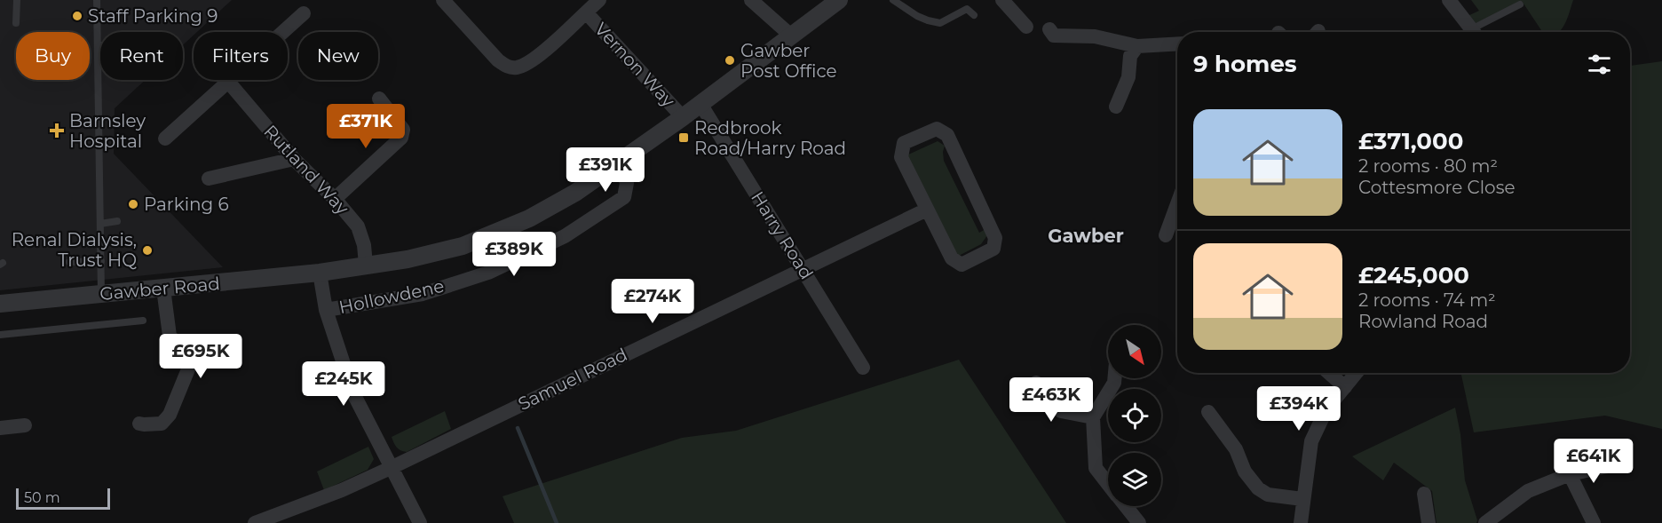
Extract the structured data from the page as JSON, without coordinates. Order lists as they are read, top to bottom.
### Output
{
  "streets": {
    "street": [
      "Vernon Way",
      "Rutland Way",
      "Harry Road",
      "Gawber Road",
      "Hollowdene",
      "Samuel Road"
    ]
  },
  "crossings": [
    ["Vernon Way", "Gawber Road"],
    ["Rutland Way", "Gawber Road"],
    ["Harry Road", "Gawber Road"],
    ["Harry Road", "Samuel Road"],
    ["Gawber Road", "Hollowdene"]
  ],
  "districts": ["Gawber"],
  "places": {
    "other": [
      "Staff Parking 9",
      "Gawber Post Office",
      "Parking 6",
      "Renal Dialysis, Trust HQ"
    ],
    "health": ["Barnsley Hospital"],
    "transit": ["Redbrook Road/Harry Road"]
  },
  "scale_bar": "50 m",
  "north": "bottom right",
  "page": {
    "chip": [
      "Buy",
      "Rent",
      "Filters",
      "New"
    ],
    "heading": "9 homes",
    "list": [
      {
        "name": "£371,000",
        "note": "2 rooms · 80 m² · Cottesmore Close"
      },
      {
        "name": "£245,000",
        "note": "2 rooms · 74 m² · Rowland Road"
      }
    ],
    "price": [
      "£371K",
      "£391K",
      "£389K",
      "£274K",
      "£695K",
      "£245K",
      "£463K",
      "£394K",
      "£641K"
    ],
    "scale": "50 m"
  }
}
